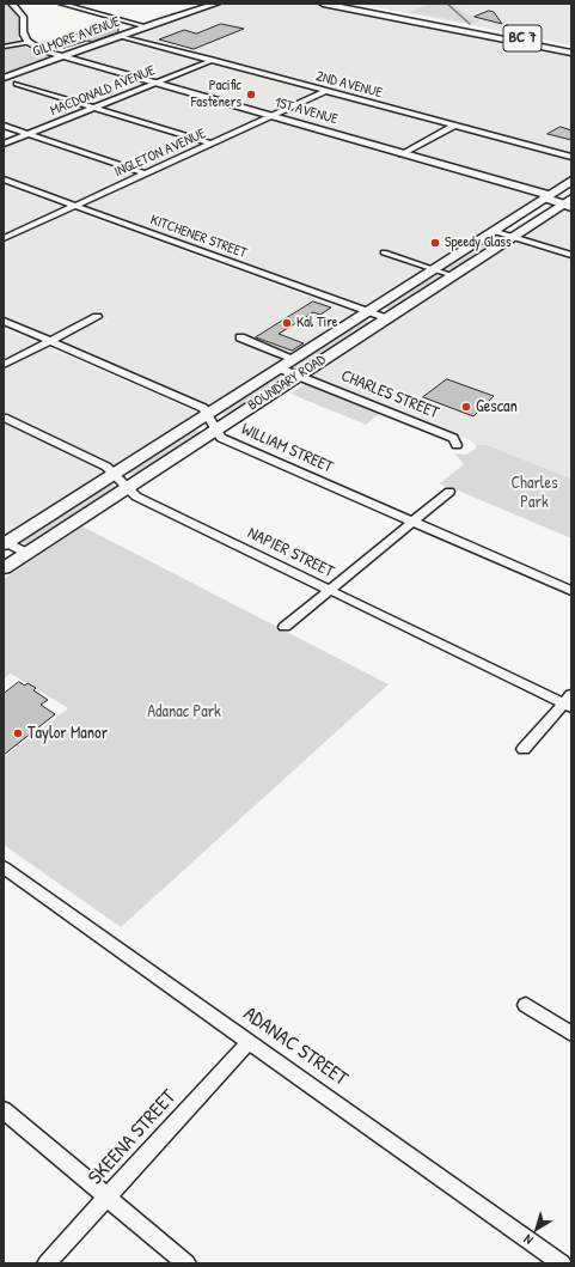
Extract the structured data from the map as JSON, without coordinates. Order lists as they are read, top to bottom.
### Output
{
  "streets": {
    "main road": ["BC 7", "BOUNDARY ROAD"],
    "street": [
      "GILMORE AVENUE",
      "2ND AVENUE",
      "MACDONALD AVENUE",
      "1ST AVENUE",
      "INGLETON AVENUE",
      "KITCHENER STREET",
      "CHARLES STREET",
      "WILLIAM STREET",
      "NAPIER STREET",
      "ADANAC STREET",
      "SKEENA STREET"
    ]
  },
  "crossings": [
    ["GILMORE AVENUE", "2ND AVENUE"],
    ["GILMORE AVENUE", "1ST AVENUE"],
    ["2ND AVENUE", "MACDONALD AVENUE"],
    ["2ND AVENUE", "INGLETON AVENUE"],
    ["MACDONALD AVENUE", "1ST AVENUE"],
    ["1ST AVENUE", "INGLETON AVENUE"],
    ["1ST AVENUE", "BOUNDARY ROAD"],
    ["INGLETON AVENUE", "KITCHENER STREET"],
    ["KITCHENER STREET", "BOUNDARY ROAD"],
    ["BOUNDARY ROAD", "CHARLES STREET"],
    ["BOUNDARY ROAD", "WILLIAM STREET"],
    ["BOUNDARY ROAD", "NAPIER STREET"],
    ["ADANAC STREET", "SKEENA STREET"]
  ],
  "parks": ["Charles Park", "Adanac Park"],
  "places": [
    "Pacific Fasteners",
    "Speedy Glass",
    "Kal Tire",
    "Gescan",
    "Taylor Manor"
  ],
  "north": "bottom left"
}
